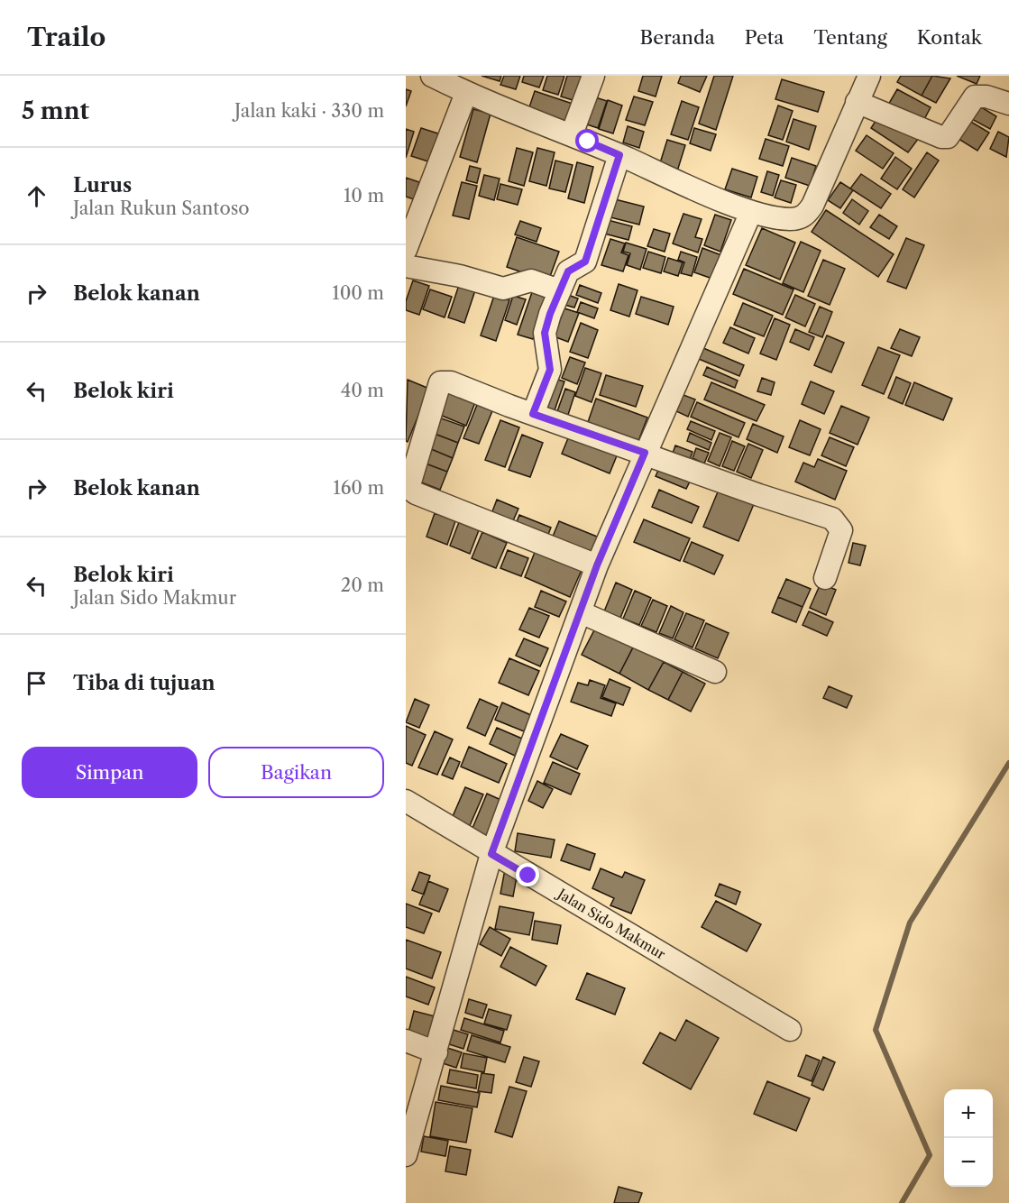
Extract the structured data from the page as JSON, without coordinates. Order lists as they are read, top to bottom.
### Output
{
  "streets": {
    "street": ["Jalan Sido Makmur"]
  },
  "page": {
    "header": "Trailo",
    "nav": [
      "Beranda",
      "Peta",
      "Tentang",
      "Kontak"
    ],
    "heading": ["5 mnt", "Jalan kaki · 330 m"],
    "list": [
      ["Lurus", "Jalan Rukun Santoso", "10 m"],
      ["Belok kanan", "100 m"],
      ["Belok kiri", "40 m"],
      ["Belok kanan", "160 m"],
      ["Belok kiri", "Jalan Sido Makmur", "20 m"],
      "Tiba di tujuan"
    ],
    "buttons": ["Simpan", "Bagikan"],
    "map_buttons": ["+", "−"]
  }
}
